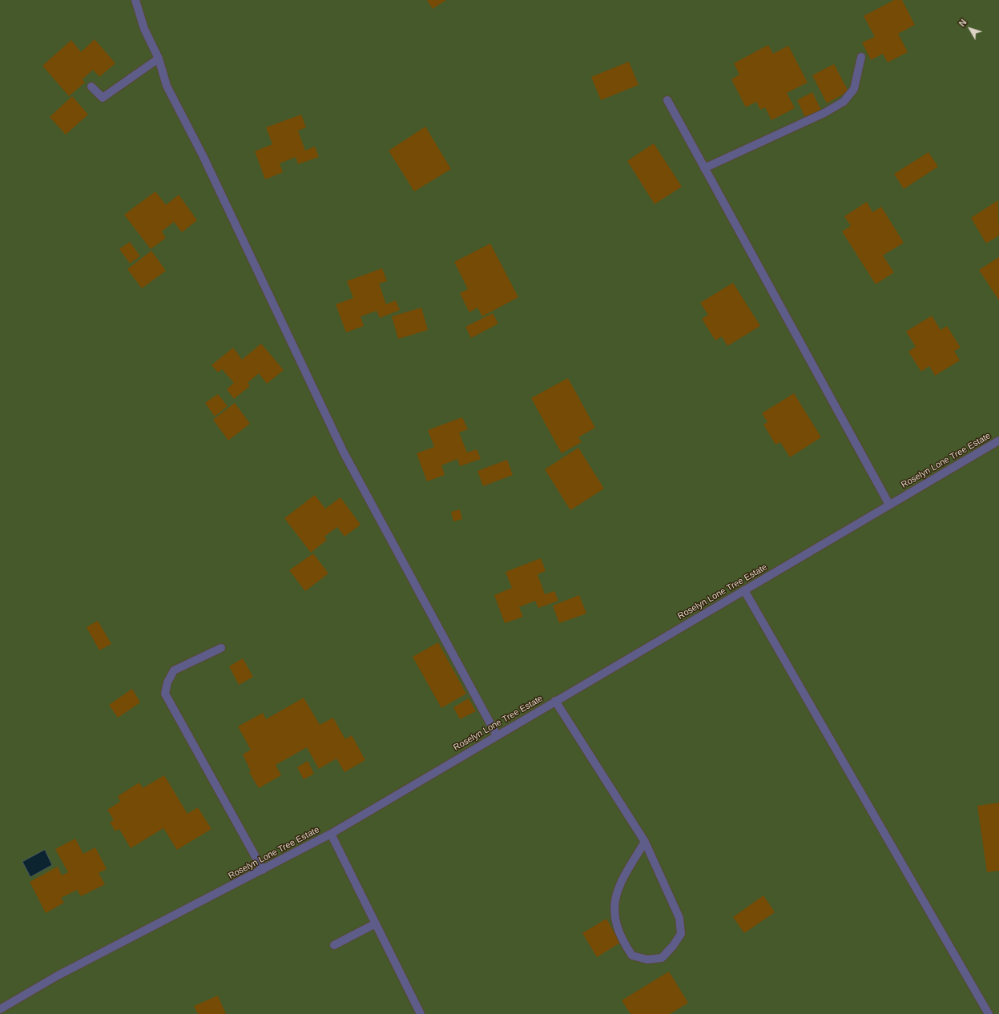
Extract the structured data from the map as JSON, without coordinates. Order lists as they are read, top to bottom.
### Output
{
  "streets": {
    "street": ["Roselyn Lone Tree Estate"]
  },
  "north": "top left"
}
